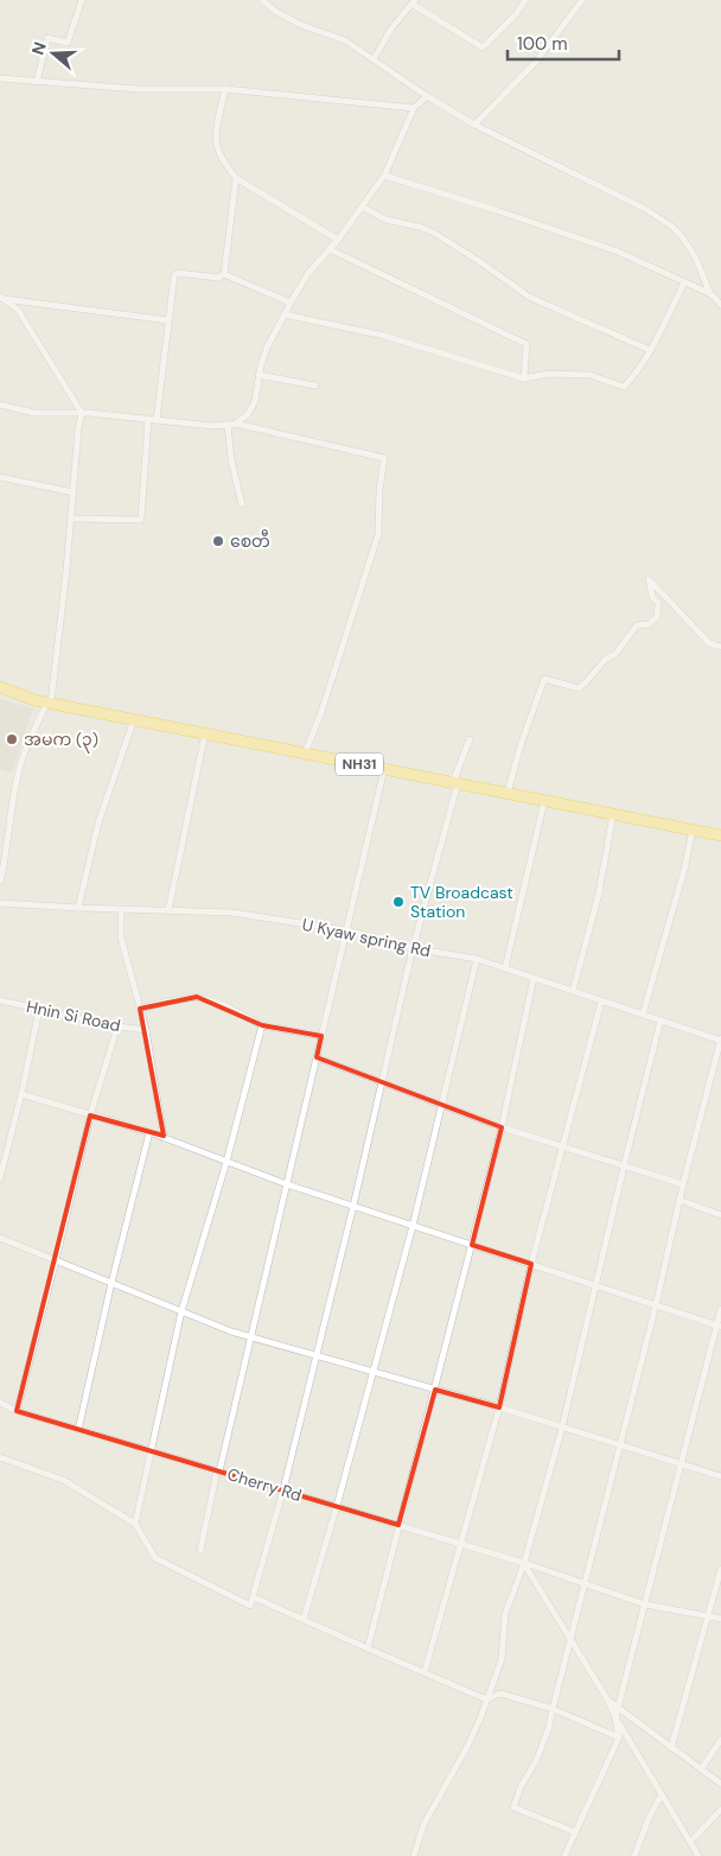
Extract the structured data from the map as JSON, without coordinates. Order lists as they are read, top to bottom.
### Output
{
  "streets": {
    "highway": ["NH31"],
    "street": ["U Kyaw spring Rd", "Hnin Si Road", "Cherry Rd"]
  },
  "places": ["စေတီ", "အမက (၃)", "TV Broadcast Station"],
  "scale_bar": "100 m",
  "north": "left"
}
